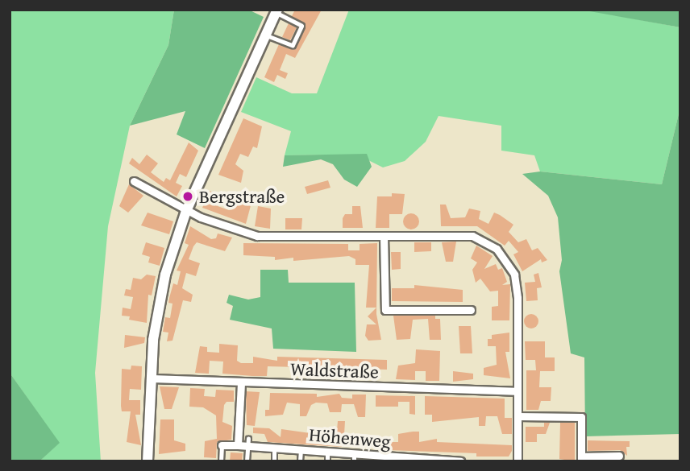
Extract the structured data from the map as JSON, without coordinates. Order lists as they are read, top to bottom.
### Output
{
  "streets": {
    "street": ["Waldstraße", "Höhenweg"]
  },
  "places": ["Bergstraße"]
}
